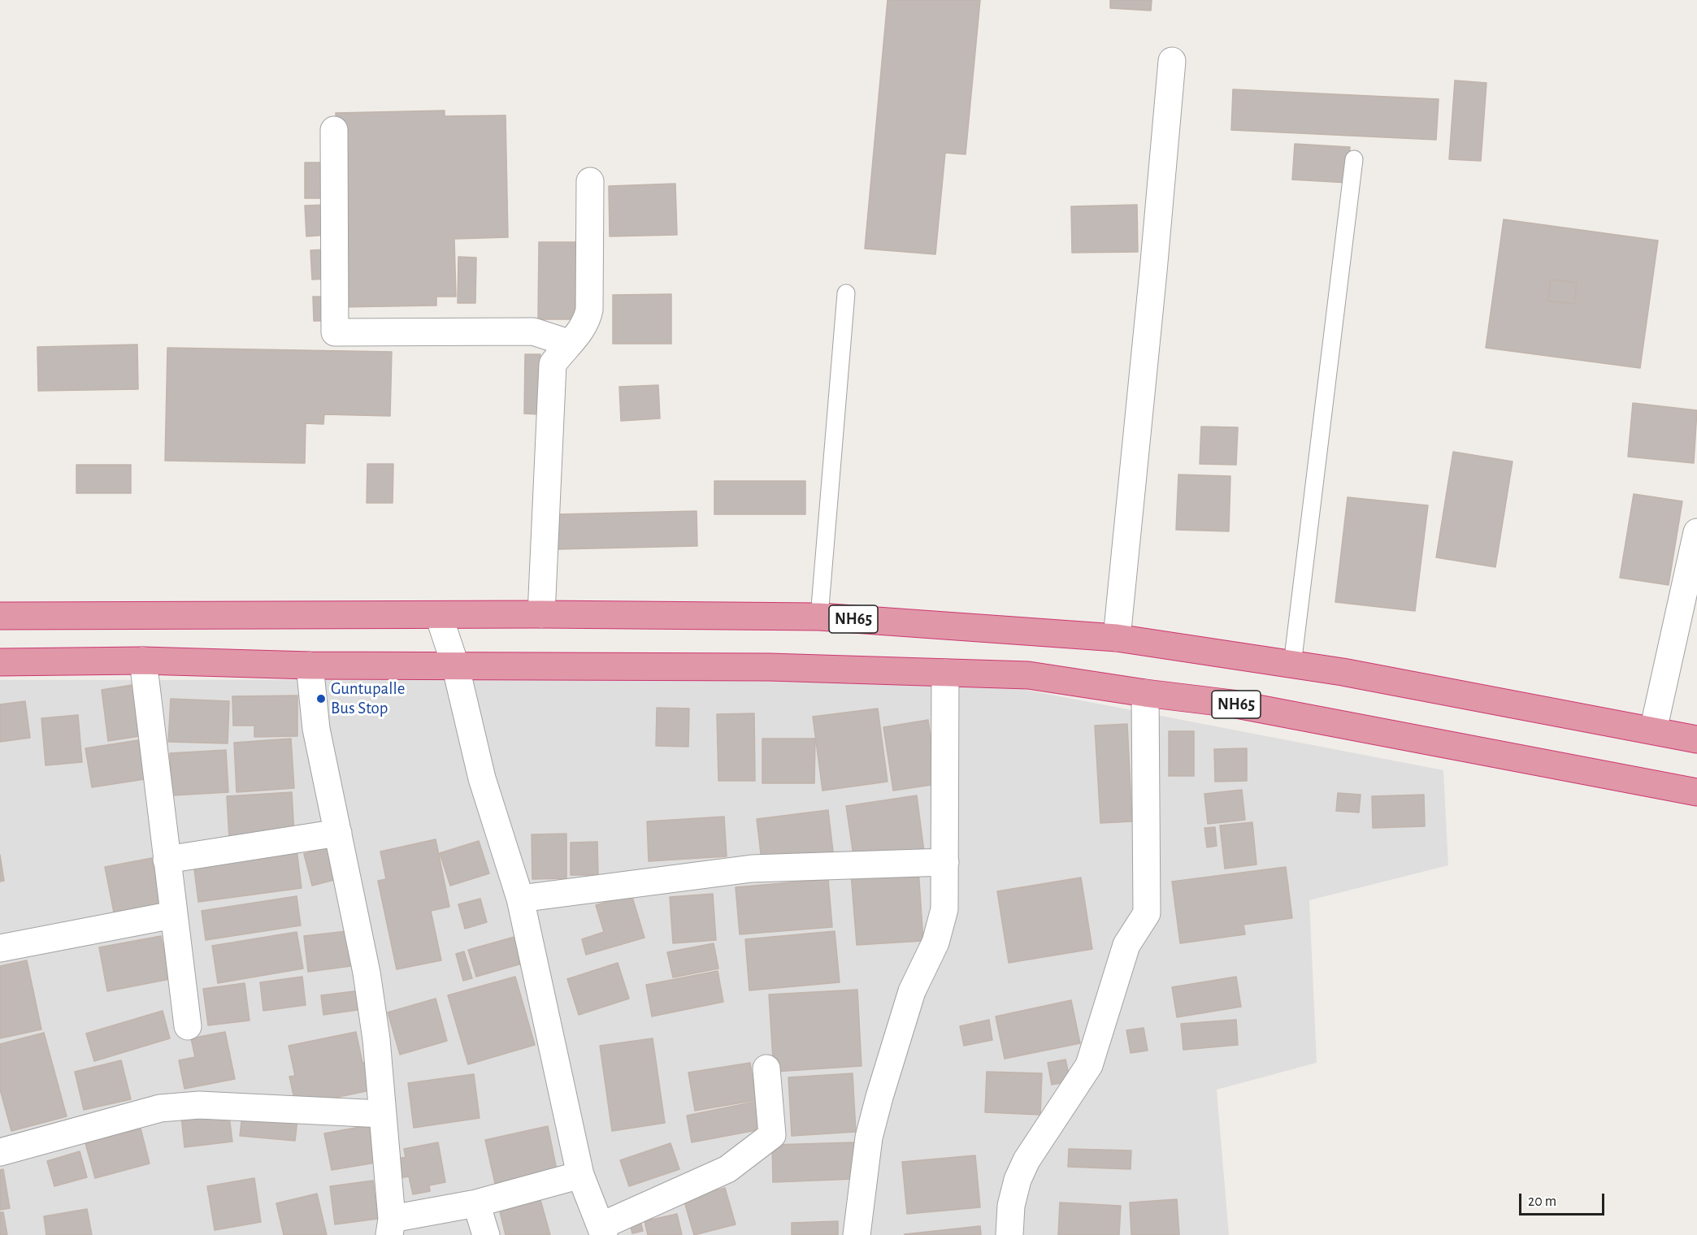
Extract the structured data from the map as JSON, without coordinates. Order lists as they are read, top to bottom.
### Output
{
  "streets": {
    "highway": ["NH65"]
  },
  "places": ["Guntupalle Bus Stop"],
  "scale_bar": "20 m"
}
